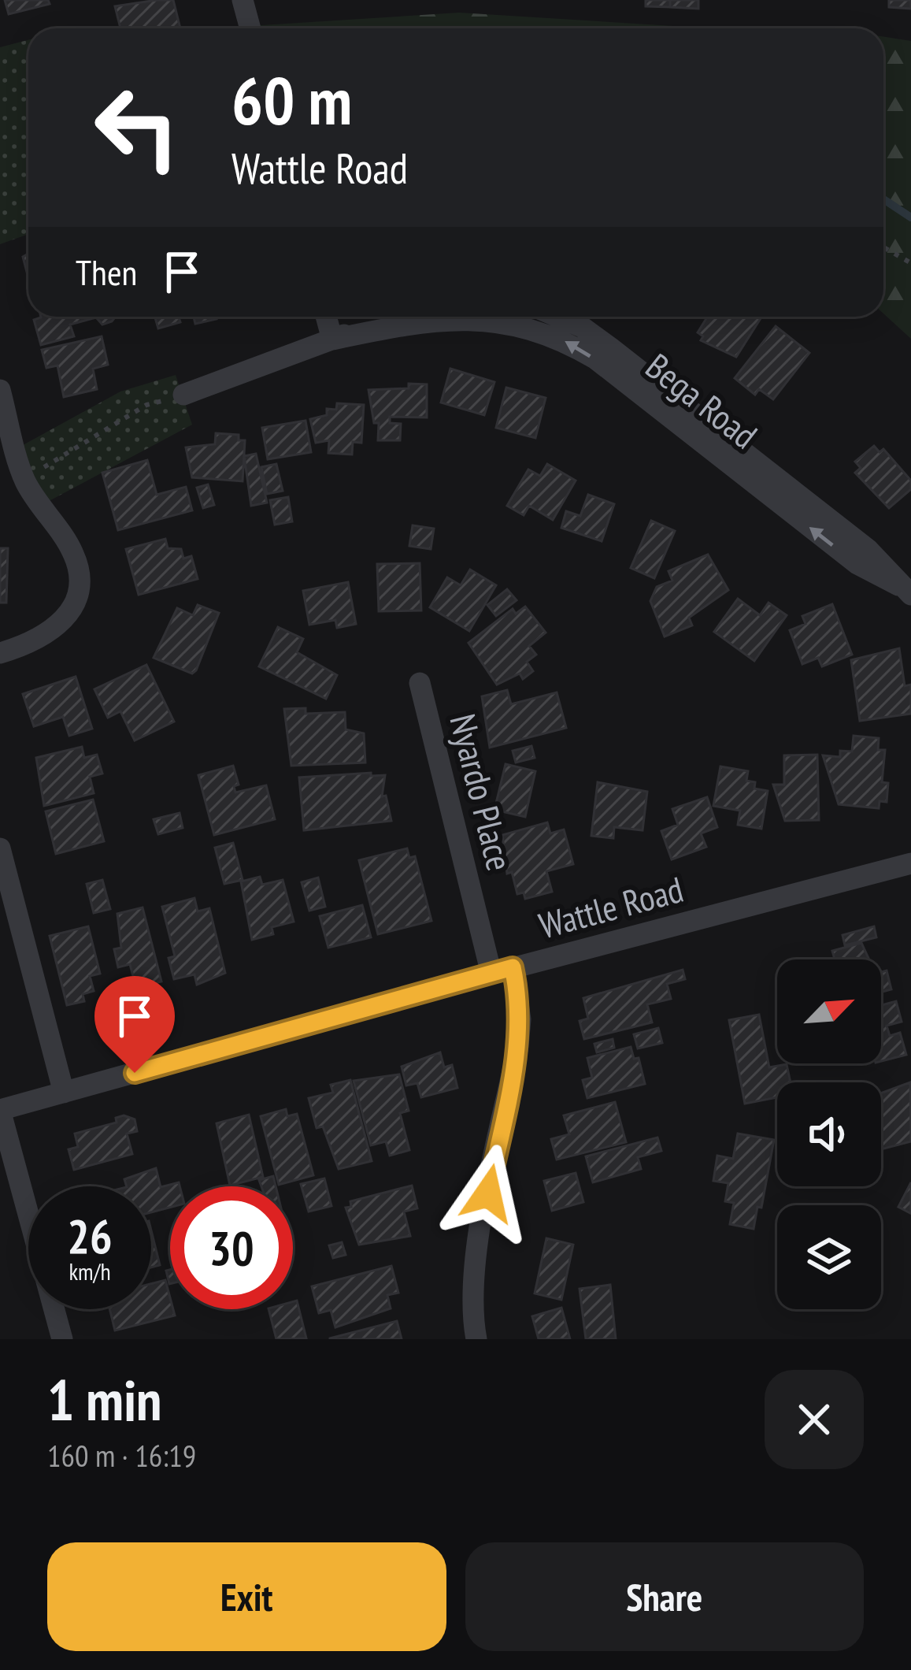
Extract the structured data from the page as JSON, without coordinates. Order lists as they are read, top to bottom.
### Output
{
  "streets": {
    "street": ["Bega Road", "Nyardo Place", "Wattle Road"]
  },
  "crossings": [
    ["Nyardo Place", "Wattle Road"]
  ],
  "north": "top right",
  "page": {
    "turn": ["60 m", "Wattle Road"],
    "then": "Then",
    "speed": "26 km/h",
    "limit": "30",
    "heading": ["1 min", "160 m · 16:19"],
    "buttons": ["Exit", "Share"]
  }
}
